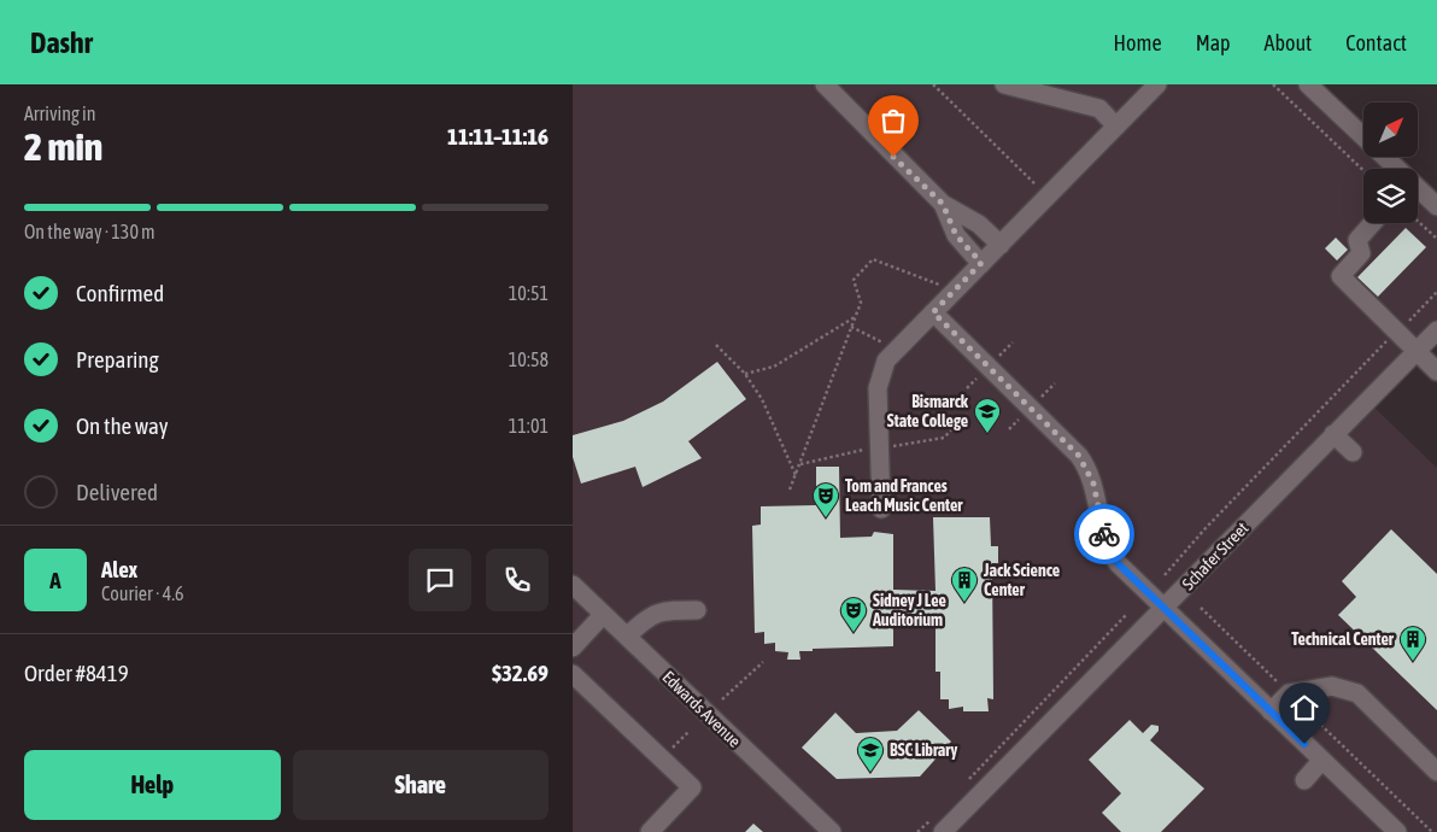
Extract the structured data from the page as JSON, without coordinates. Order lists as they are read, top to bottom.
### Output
{
  "streets": {
    "street": ["Schafer Street", "Edwards Avenue"]
  },
  "places": {
    "school or university": ["Bismarck State College", "BSC Library"],
    "theatre": ["Tom and Frances Leach Music Center", "Sidney J Lee Auditorium"],
    "building": ["Jack Science Center", "Technical Center"]
  },
  "north": "top right",
  "page": {
    "header": "Dashr",
    "nav": [
      "Home",
      "Map",
      "About",
      "Contact"
    ],
    "heading": ["2 min", "Arriving in", "11:11–11:16"],
    "panel": [
      "Alex",
      "Courier · 4.6",
      "Order #8419",
      "$32.69"
    ],
    "bar": "On the way · 130 m",
    "list": [
      ["Confirmed", "10:51"],
      ["Preparing", "10:58"],
      ["On the way", "11:01"],
      "Delivered"
    ],
    "round": "A",
    "buttons": ["Help", "Share"]
  }
}
